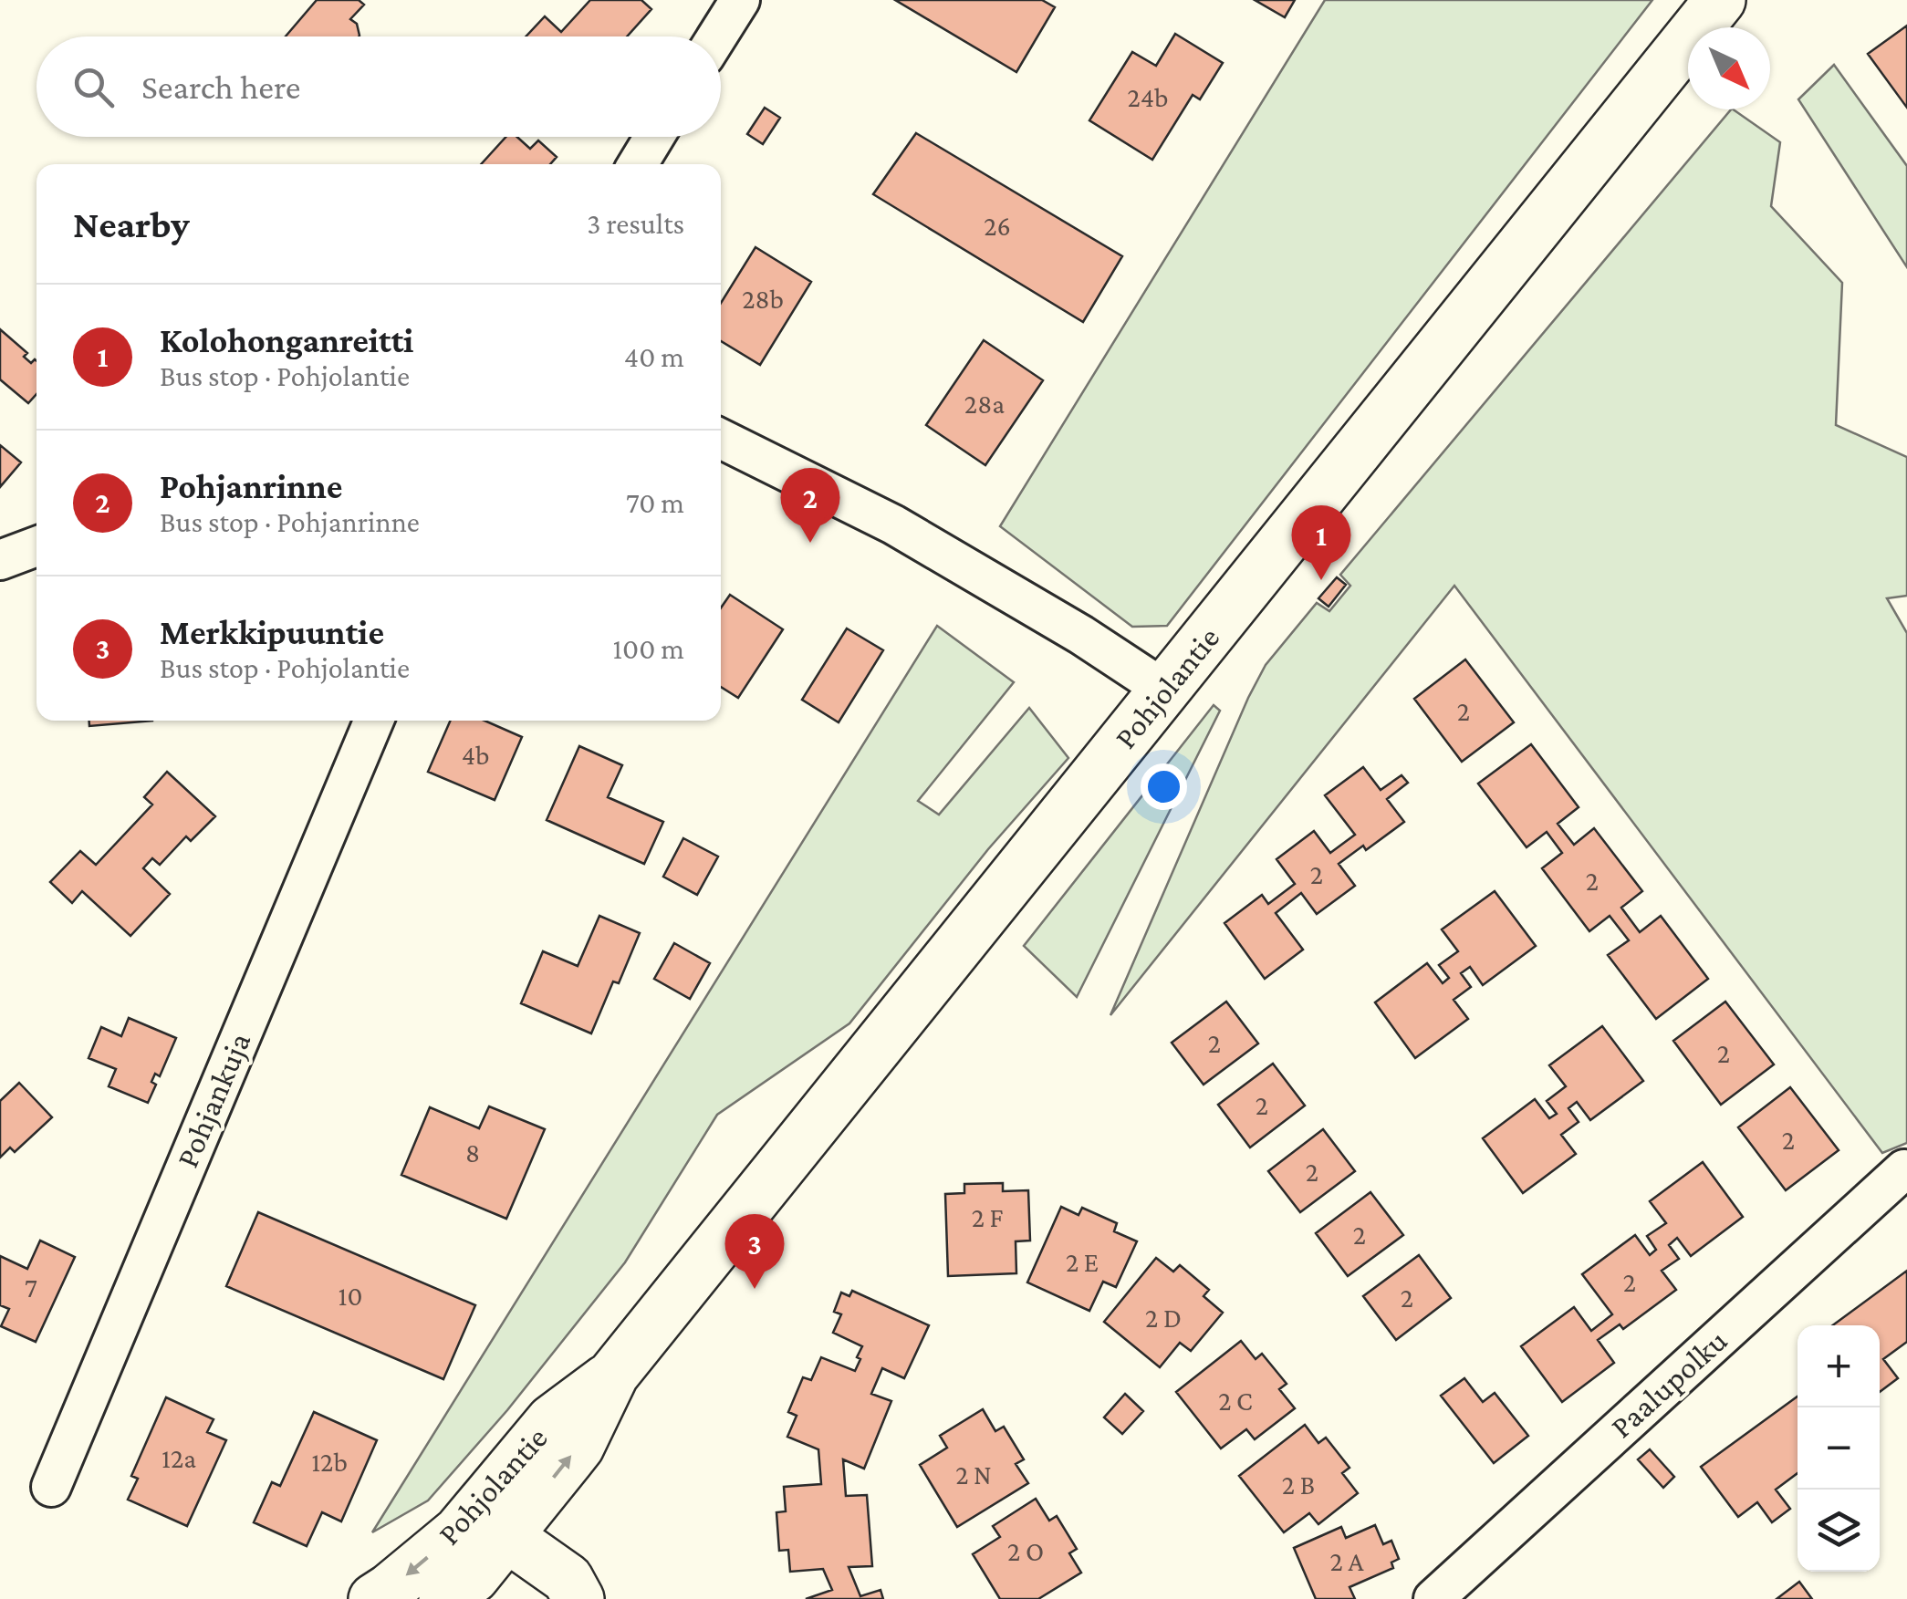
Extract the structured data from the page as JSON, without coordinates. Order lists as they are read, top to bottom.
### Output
{
  "streets": {
    "street": ["Pohjolantie", "Pohjankuja", "Paalupolku"]
  },
  "house_numbers": [
    "24b",
    "26",
    "28b",
    "28a",
    "2",
    "4b",
    "2",
    "2",
    "2",
    "2",
    "2",
    "2",
    "8",
    "2",
    "2 F",
    "2",
    "2 E",
    "2",
    "7",
    "10",
    "2",
    "2 D",
    "2 C",
    "12a",
    "12b",
    "2 N",
    "2 B",
    "2 O",
    "2 A"
  ],
  "north": "bottom right",
  "page": {
    "search": "Search here",
    "heading": ["Nearby", "3 results"],
    "list": [
      {
        "mark": "1",
        "name": "Kolohonganreitti",
        "note": "Bus stop · Pohjolantie",
        "value": "40 m"
      },
      {
        "mark": "2",
        "name": "Pohjanrinne",
        "note": "Bus stop · Pohjanrinne",
        "value": "70 m"
      },
      {
        "mark": "3",
        "name": "Merkkipuuntie",
        "note": "Bus stop · Pohjolantie",
        "value": "100 m"
      }
    ],
    "pins": ["2", "1", "3"],
    "map_buttons": ["+", "−"]
  }
}
